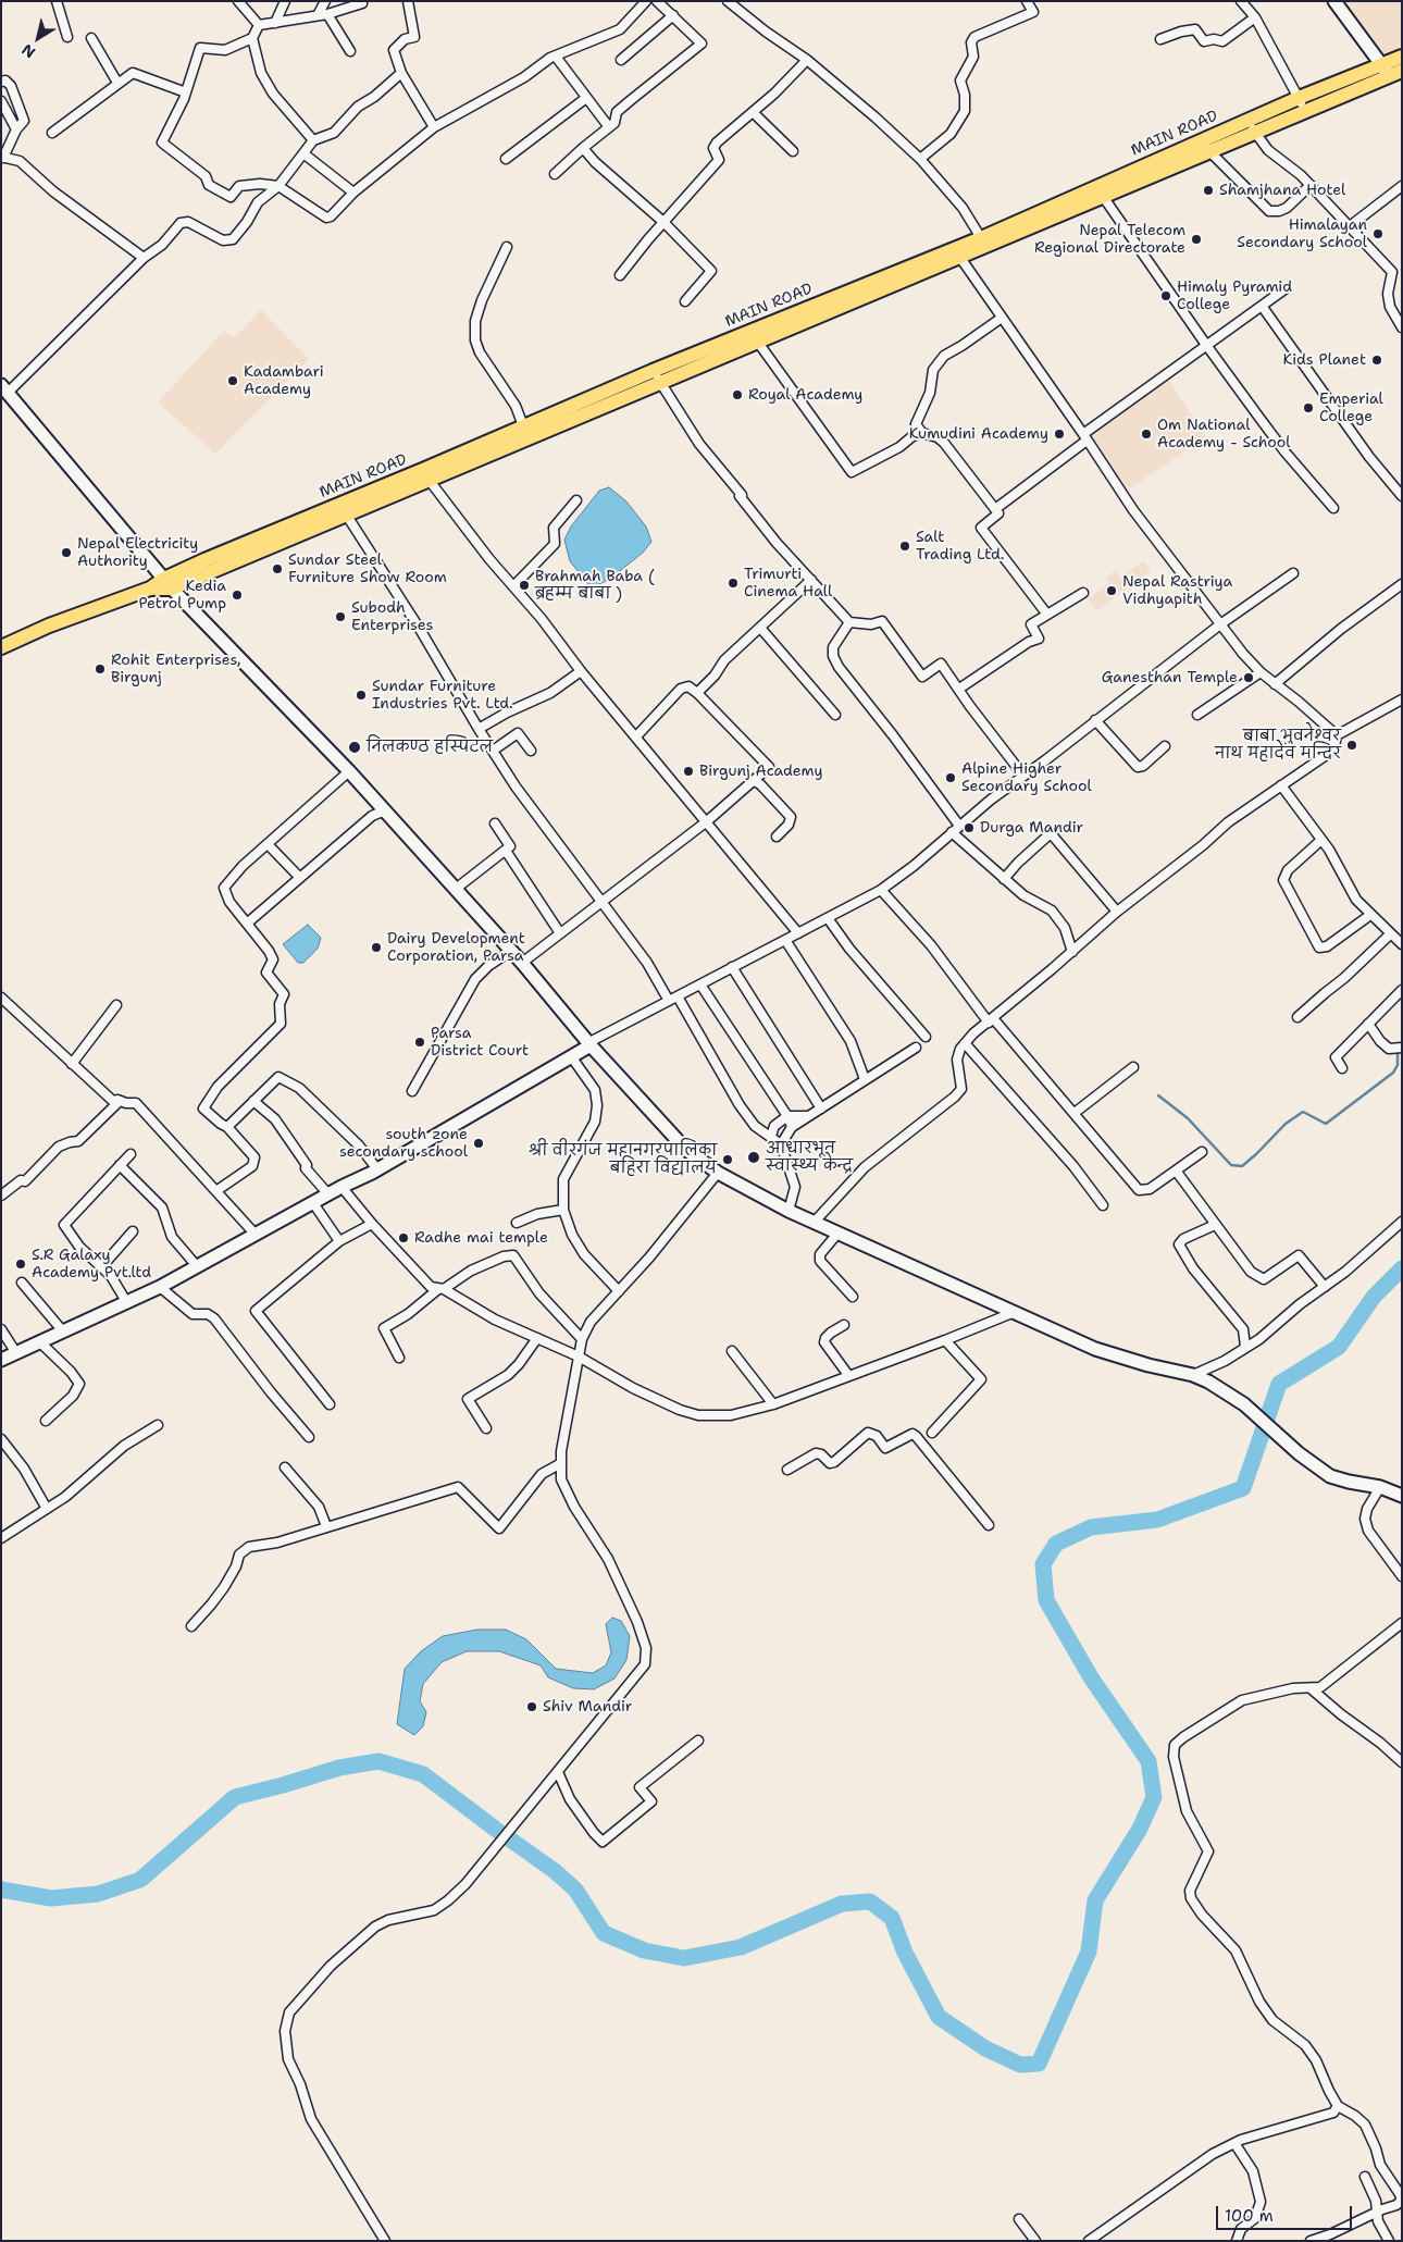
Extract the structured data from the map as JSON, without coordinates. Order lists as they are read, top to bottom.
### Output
{
  "streets": {
    "main road": ["MAIN ROAD"]
  },
  "places": [
    "Shamjhana Hotel",
    "Himalayan Secondary School",
    "Nepal Telecom Regional Directorate",
    "Himaly Pyramid College",
    "Kids Planet",
    "Kadambari Academy",
    "Royal Academy",
    "Emperial College",
    "Kumudini Academy",
    "Om National Academy - School",
    "Salt Trading Ltd.",
    "Nepal Electricity Authority",
    "Sundar Steel Furniture Show Room",
    "Trimurti Cinema Hall",
    "Brahmah Baba ( ब्रहम्म बाबा )",
    "Nepal Rastriya Vidhyapith",
    "Kedia Petrol Pump",
    "Subodh Enterprises",
    "Rohit Enterprises, Birgunj",
    "Ganesthan Temple",
    "Sundar Furniture Industries Pvt. Ltd.",
    "बाबा भुवनेश्वर नाथ महादेव मन्दिर",
    "निलकण्ठ हस्पिटल",
    "Birgunj Academy",
    "Alpine Higher Secondary School",
    "Durga Mandir",
    "Dairy Development Corporation, Parsa",
    "Parsa District Court",
    "south zone secondary school",
    "आधारभूत स्वास्थ्य केन्द्र",
    "श्री वीरगंज महानगरपालिका बहिरा विद्यालय",
    "Radhe mai temple",
    "S.R Galaxy Academy Pvt.ltd",
    "Shiv Mandir"
  ],
  "scale_bar": "100 m",
  "north": "bottom left"
}
